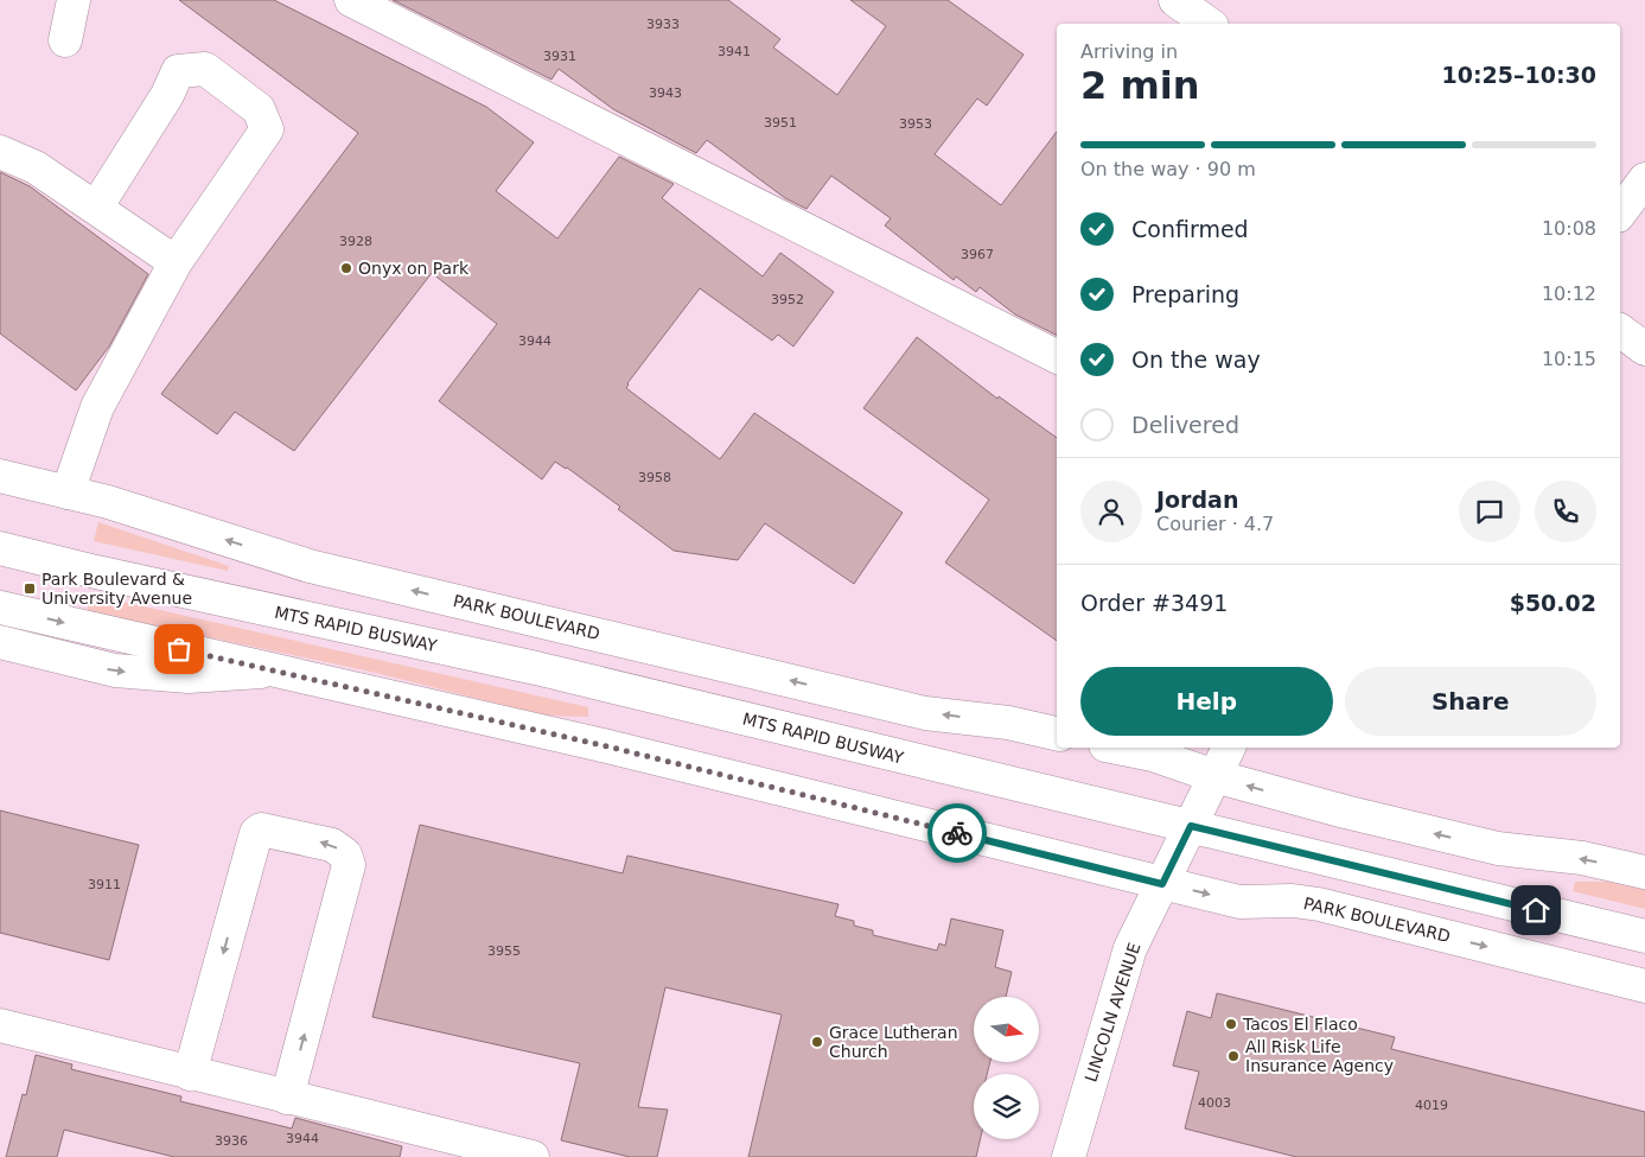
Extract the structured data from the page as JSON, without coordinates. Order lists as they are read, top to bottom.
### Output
{
  "streets": {
    "main road": ["PARK BOULEVARD", "MTS RAPID BUSWAY", "LINCOLN AVENUE"]
  },
  "crossings": [
    ["PARK BOULEVARD", "LINCOLN AVENUE"],
    ["MTS RAPID BUSWAY", "LINCOLN AVENUE"]
  ],
  "places": {
    "other": [
      "Onyx on Park",
      "Tacos El Flaco",
      "Grace Lutheran Church",
      "All Risk Life Insurance Agency"
    ],
    "transit": ["Park Boulevard & University Avenue"]
  },
  "house_numbers": [
    "3933",
    "3941",
    "3931",
    "3943",
    "3951",
    "3953",
    "3928",
    "3967",
    "3952",
    "3944",
    "3958",
    "3911",
    "3955",
    "4003",
    "4019",
    "3944",
    "3936"
  ],
  "north": "right",
  "page": {
    "heading": ["2 min", "Arriving in", "10:25–10:30"],
    "panel": [
      "Jordan",
      "Courier · 4.7",
      "Order #3491",
      "$50.02"
    ],
    "bar": "On the way · 90 m",
    "list": [
      ["Confirmed", "10:08"],
      ["Preparing", "10:12"],
      ["On the way", "10:15"],
      "Delivered"
    ],
    "buttons": ["Help", "Share"]
  }
}
